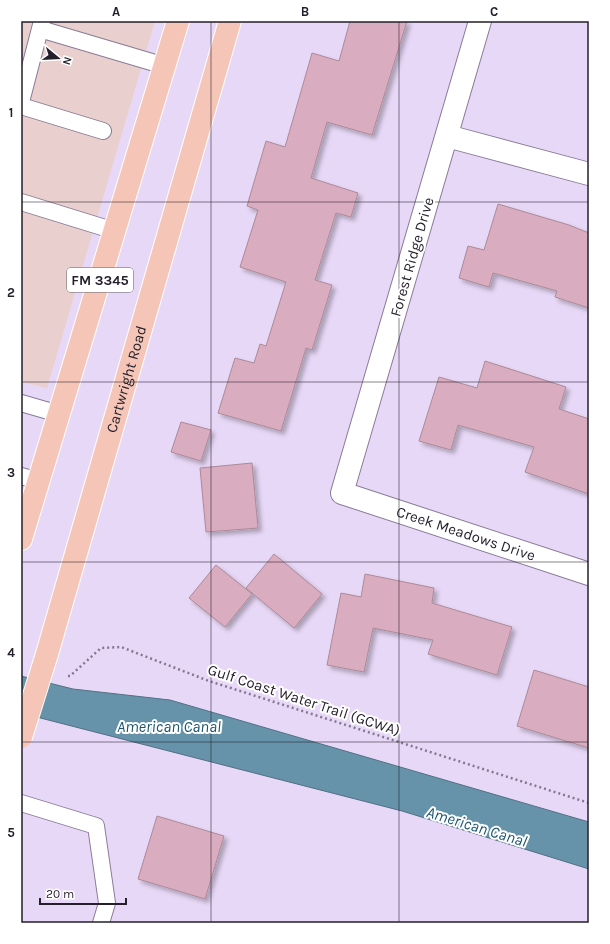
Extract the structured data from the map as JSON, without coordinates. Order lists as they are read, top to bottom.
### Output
{
  "streets": {
    "main road": ["FM 3345", "Cartwright Road"],
    "street": ["Forest Ridge Drive", "Creek Meadows Drive"],
    "path": ["Gulf Coast Water Trail (GCWA)"]
  },
  "crossings": [
    ["Forest Ridge Drive", "Creek Meadows Drive"]
  ],
  "water": ["American Canal"],
  "scale_bar": "20 m",
  "north": "right",
  "grid": {
    "columns": ["A", "B", "C"],
    "rows": [
      "1",
      "2",
      "3",
      "4",
      "5"
    ]
  }
}
